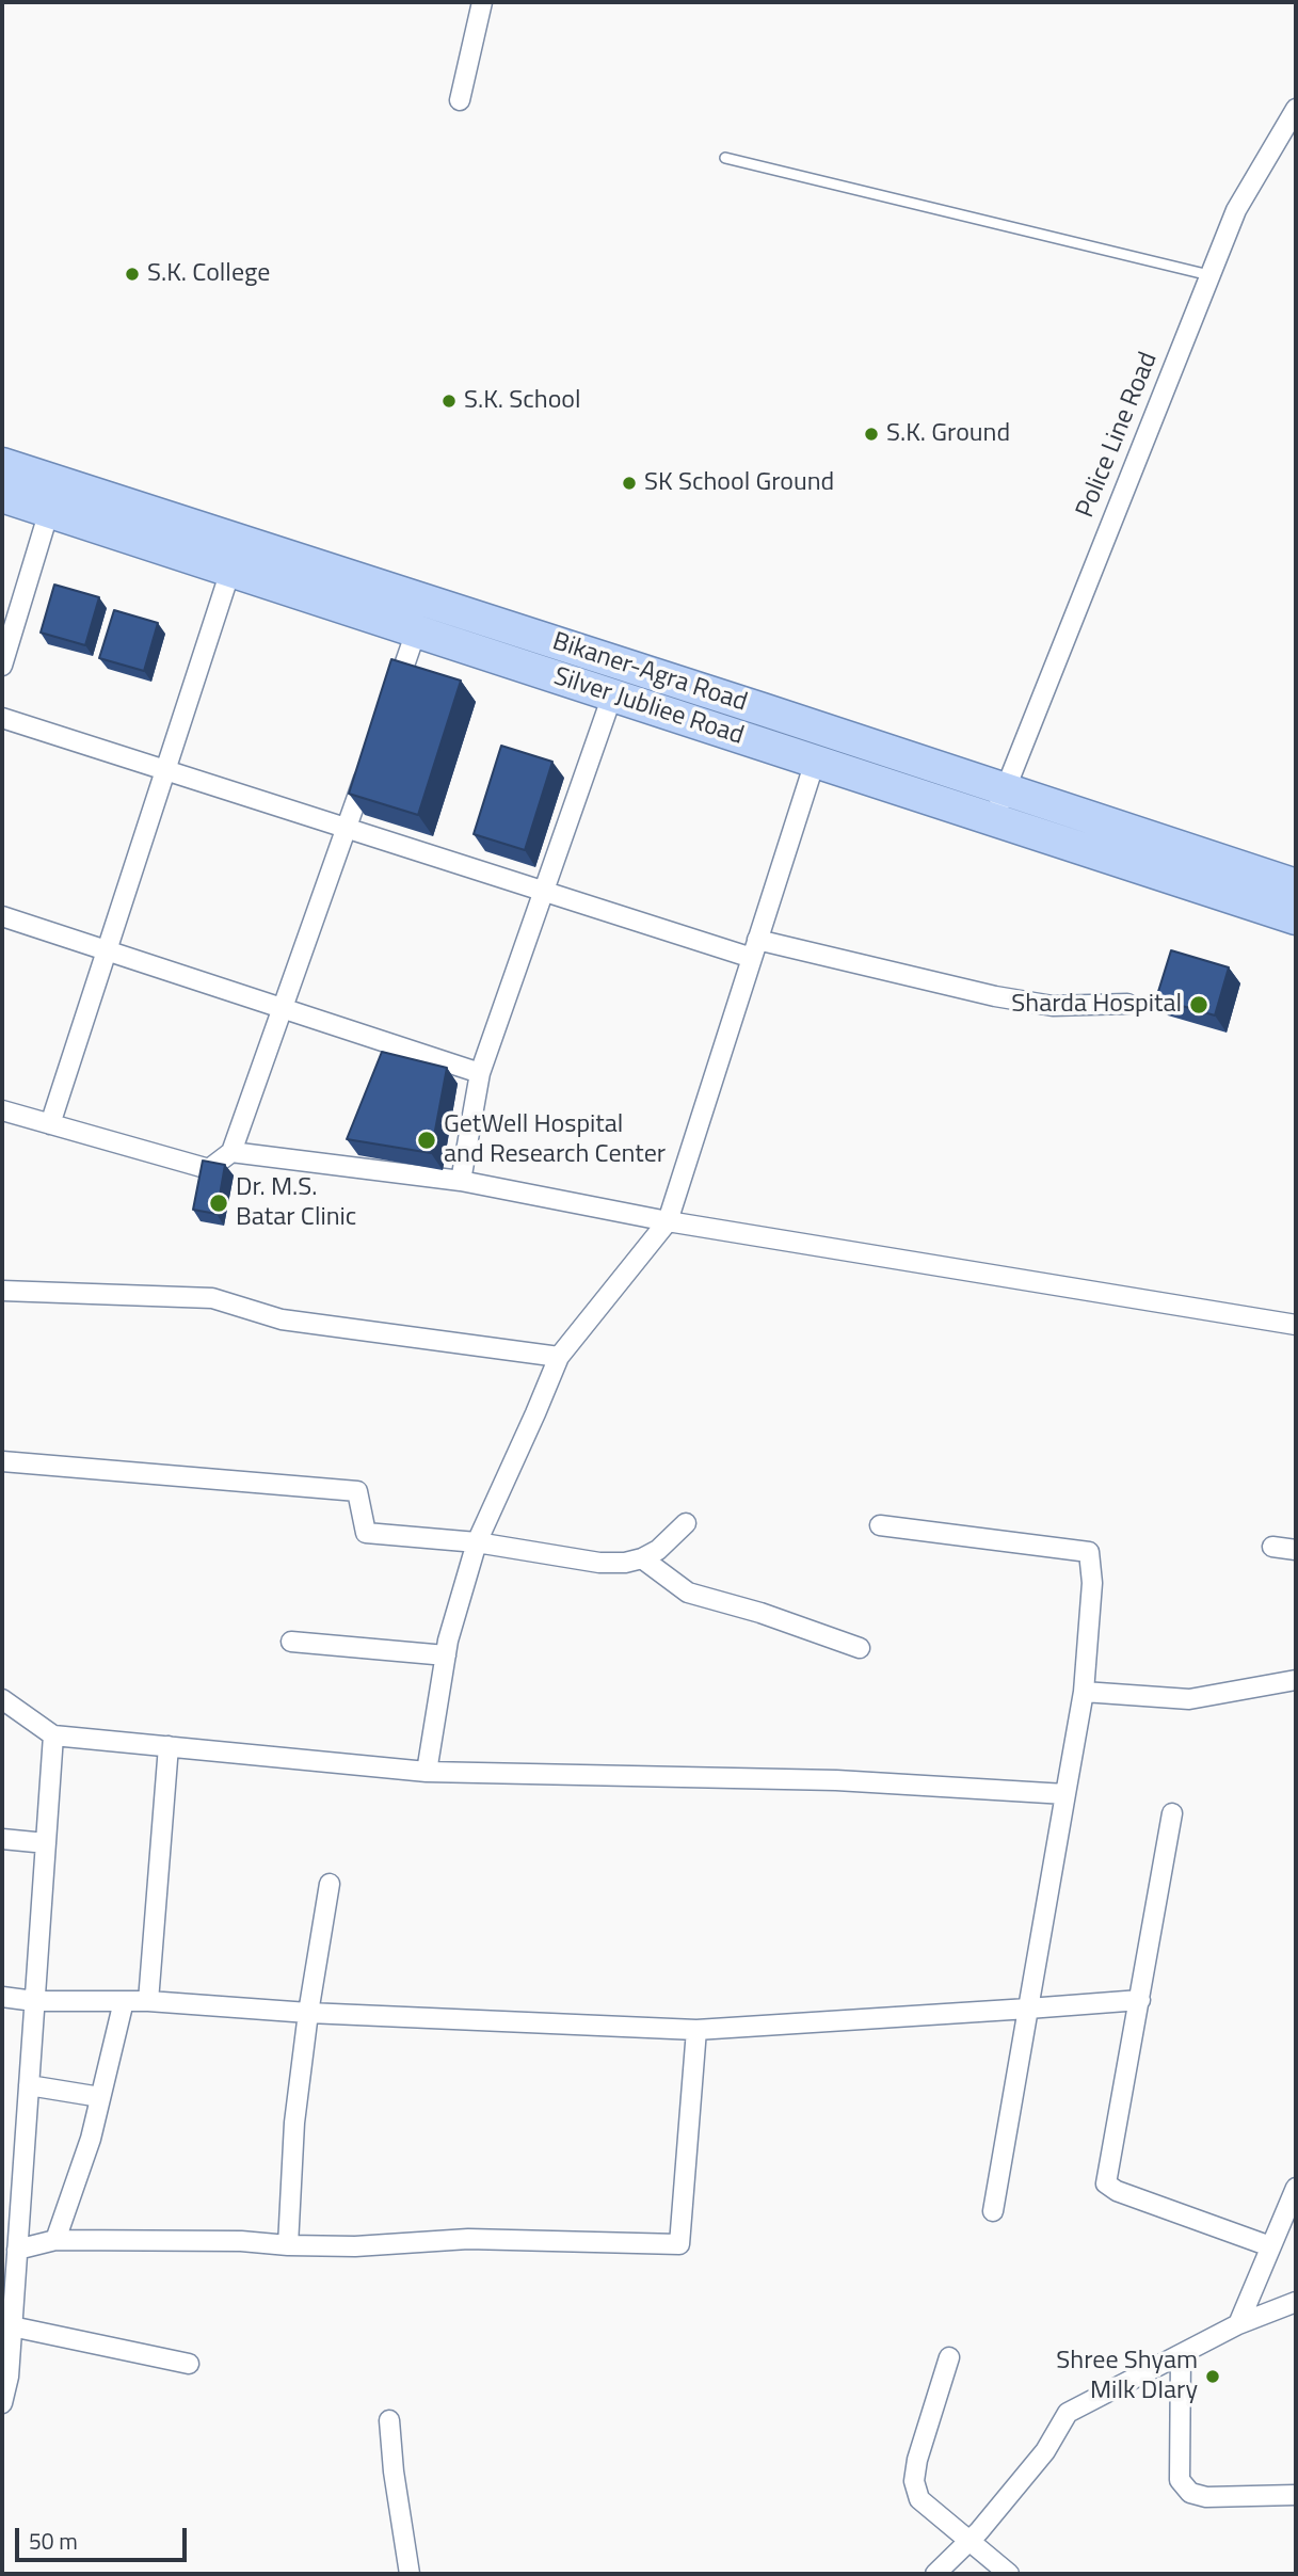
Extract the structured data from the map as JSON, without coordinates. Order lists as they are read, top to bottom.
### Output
{
  "streets": {
    "main road": ["Bikaner-Agra Road", "Silver Jubliee Road"],
    "street": ["Police Line Road"]
  },
  "crossings": [
    ["Police Line Road", "Bikaner-Agra Road"],
    ["Police Line Road", "Silver Jubliee Road"]
  ],
  "places": [
    "S.K. College",
    "S.K. School",
    "S.K. Ground",
    "SK School Ground",
    "Sharda Hospital",
    "GetWell Hospital and Research Center",
    "Dr. M.S. Batar Clinic",
    "Shree Shyam Milk DIary"
  ],
  "scale_bar": "50 m"
}
